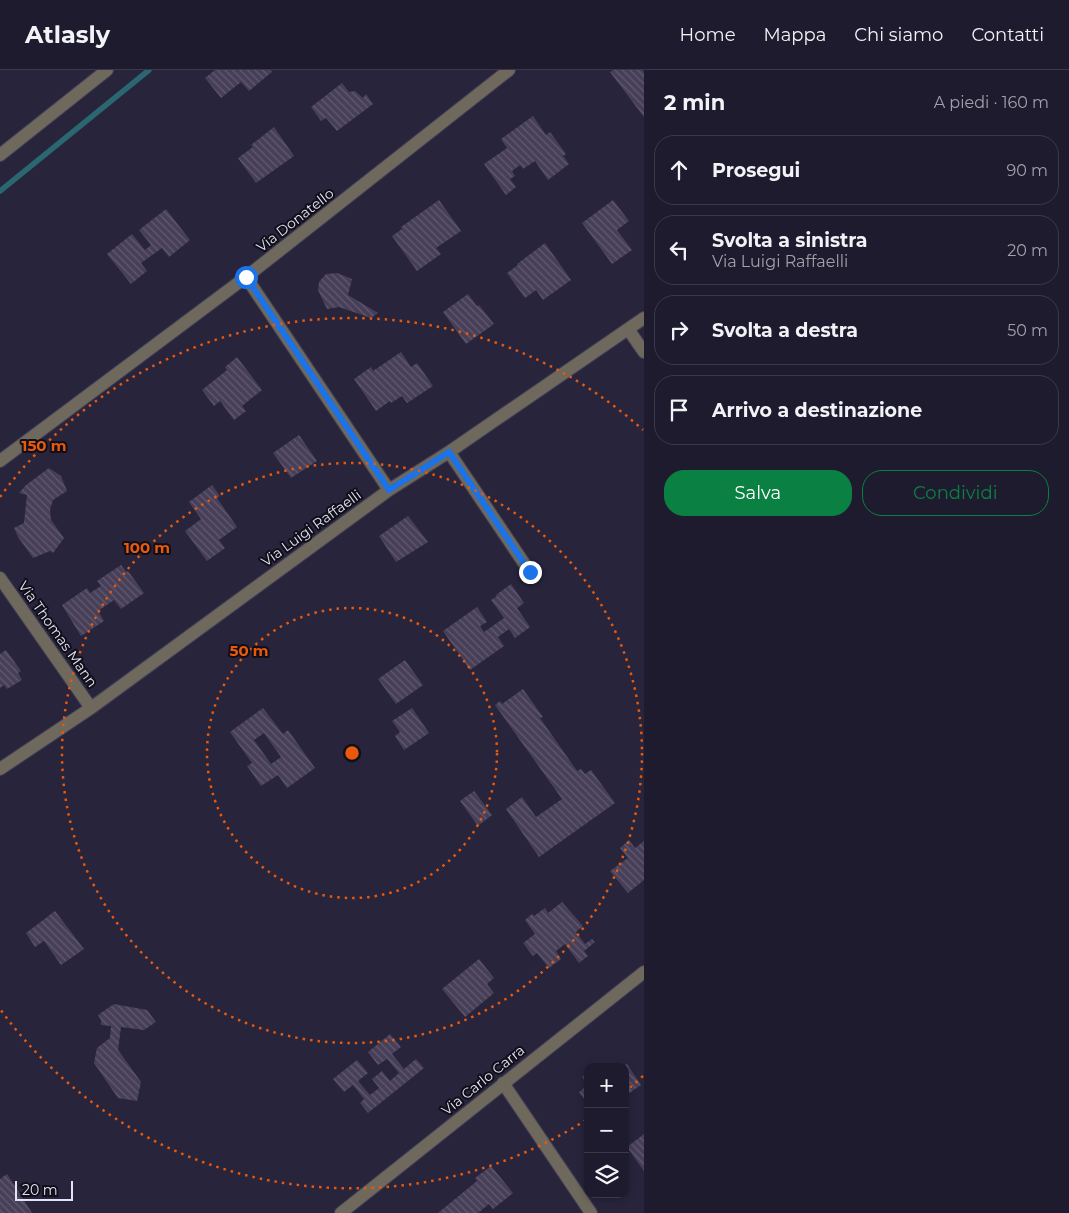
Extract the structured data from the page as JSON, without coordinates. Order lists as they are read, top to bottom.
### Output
{
  "streets": {
    "street": [
      "Via Donatello",
      "Via Luigi Raffaelli",
      "Via Thomas Mann",
      "Via Carlo Carra"
    ]
  },
  "crossings": [
    ["Via Luigi Raffaelli", "Via Thomas Mann"]
  ],
  "scale_bar": "20 m",
  "page": {
    "header": "Atlasly",
    "nav": [
      "Home",
      "Mappa",
      "Chi siamo",
      "Contatti"
    ],
    "heading": ["2 min", "A piedi · 160 m"],
    "list": [
      ["Prosegui", "90 m"],
      ["Svolta a sinistra", "Via Luigi Raffaelli", "20 m"],
      ["Svolta a destra", "50 m"],
      "Arrivo a destinazione"
    ],
    "buttons": ["Salva", "Condividi"],
    "map_buttons": ["+", "−"],
    "scale": "20 m"
  },
  "rings": ["150 m", "100 m", "50 m"]
}
